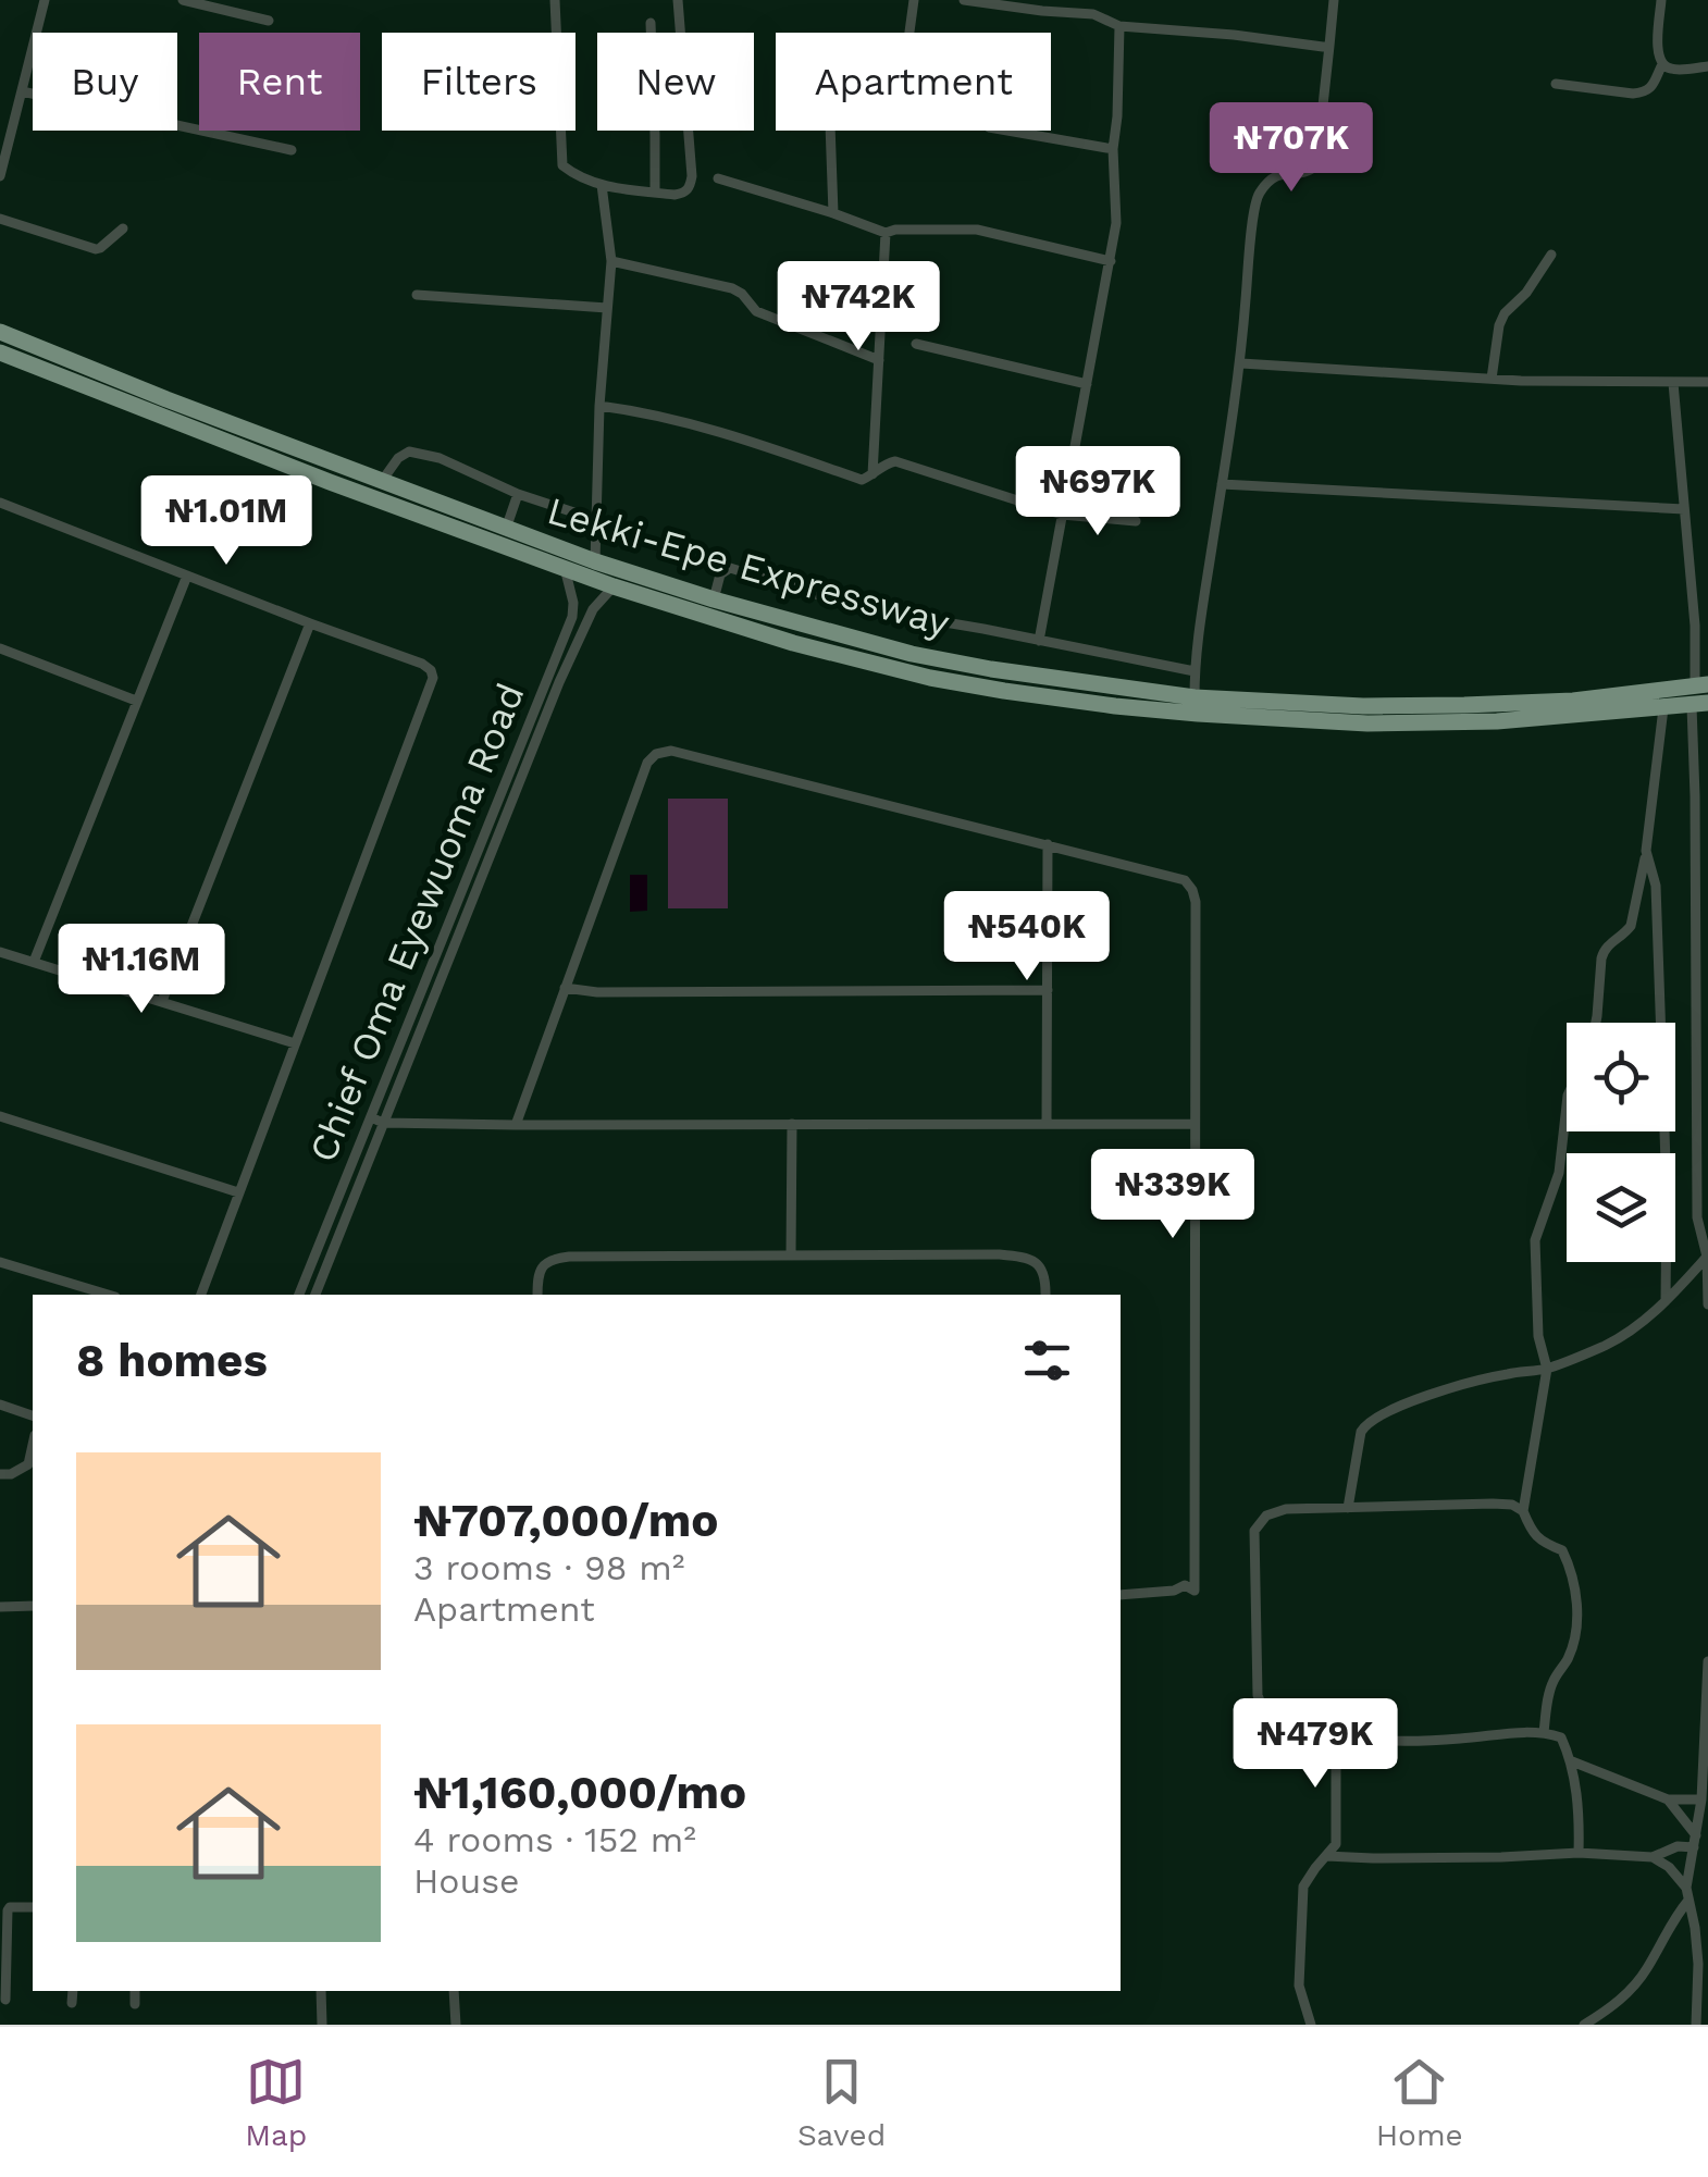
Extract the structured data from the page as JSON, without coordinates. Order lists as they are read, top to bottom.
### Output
{
  "streets": {
    "highway": ["Lekki-Epe Expressway"],
    "street": ["Chief Oma Eyewuoma Road"]
  },
  "crossings": [
    ["Lekki-Epe Expressway", "Chief Oma Eyewuoma Road"]
  ],
  "page": {
    "chip": [
      "Buy",
      "Rent",
      "Filters",
      "New",
      "Apartment"
    ],
    "price": [
      "₦707K",
      "₦742K",
      "₦697K",
      "₦1.01M",
      "₦540K",
      "₦1.16M",
      "₦339K",
      "₦479K"
    ],
    "heading": "8 homes",
    "list": [
      {
        "name": "₦707,000/mo",
        "note": "3 rooms · 98 m² · Apartment"
      },
      {
        "name": "₦1,160,000/mo",
        "note": "4 rooms · 152 m² · House"
      }
    ],
    "tabs": ["Map", "Saved", "Home"]
  }
}
